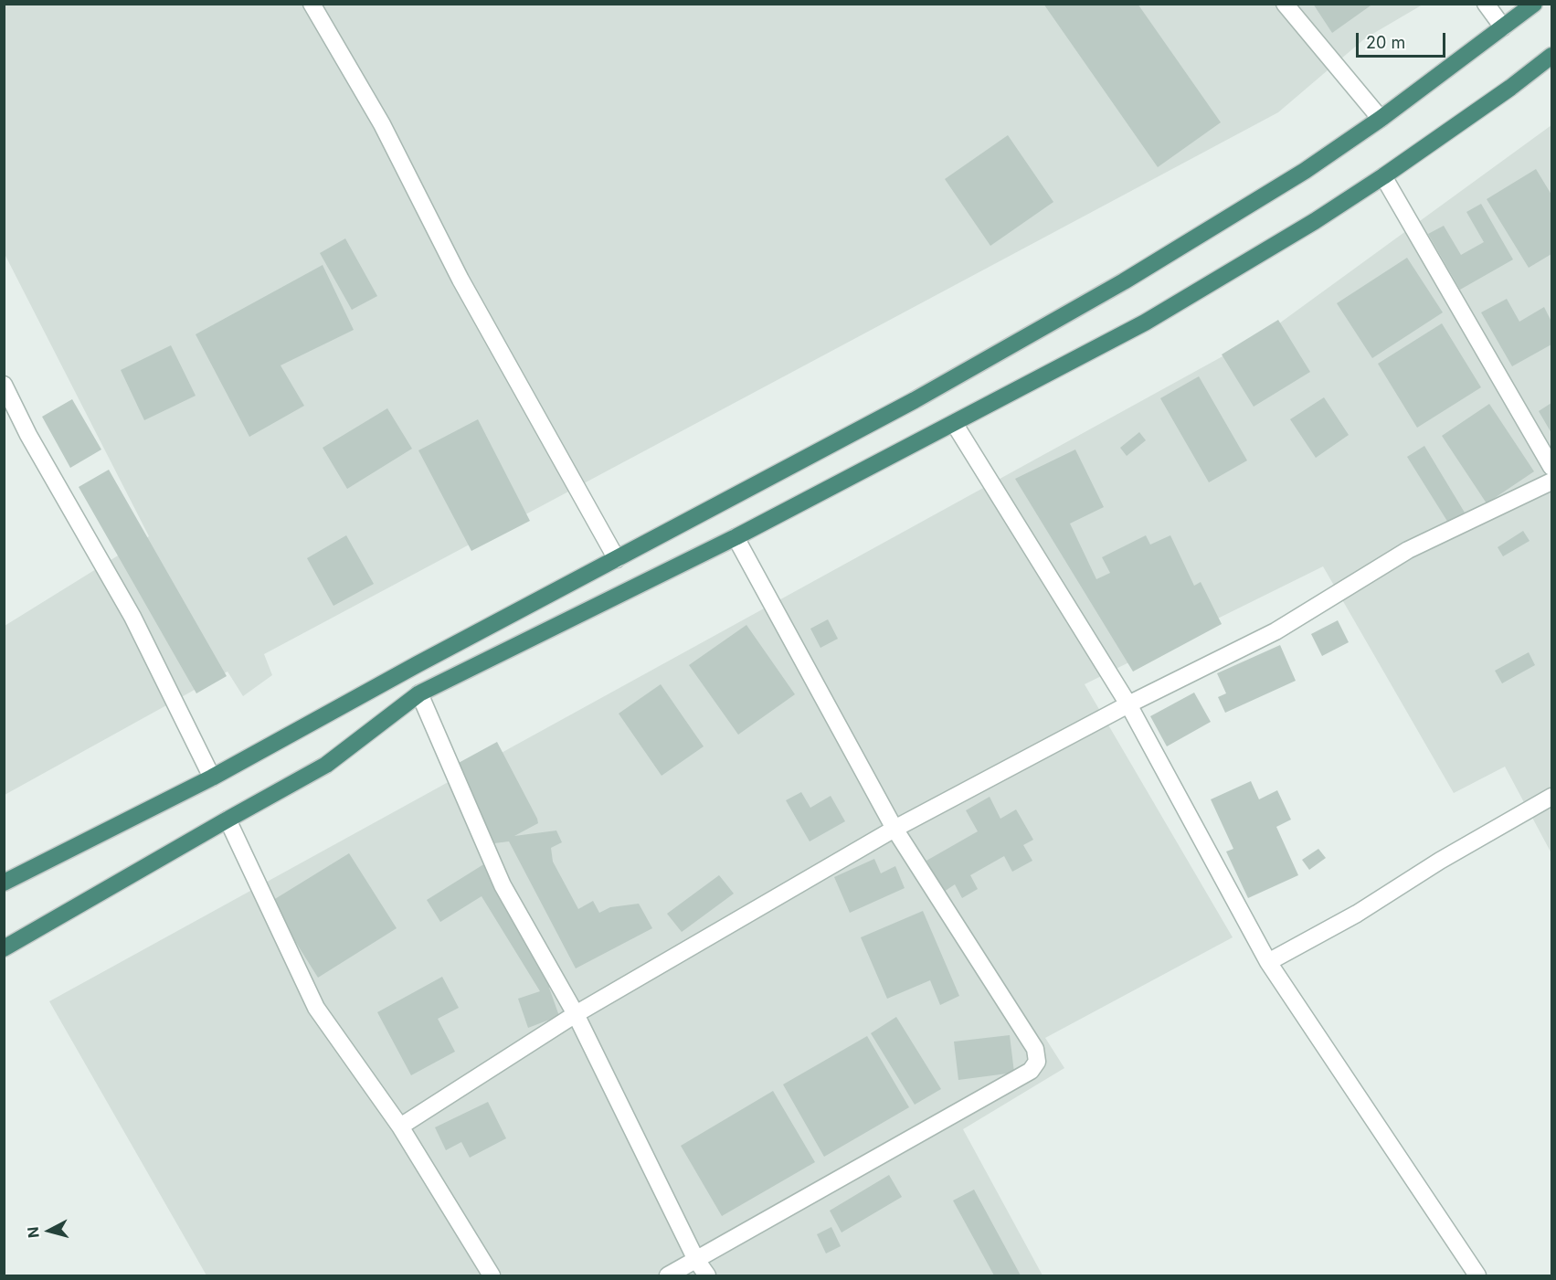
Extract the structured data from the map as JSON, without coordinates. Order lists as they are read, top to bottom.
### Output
{
  "scale_bar": "20 m",
  "north": "left"
}
